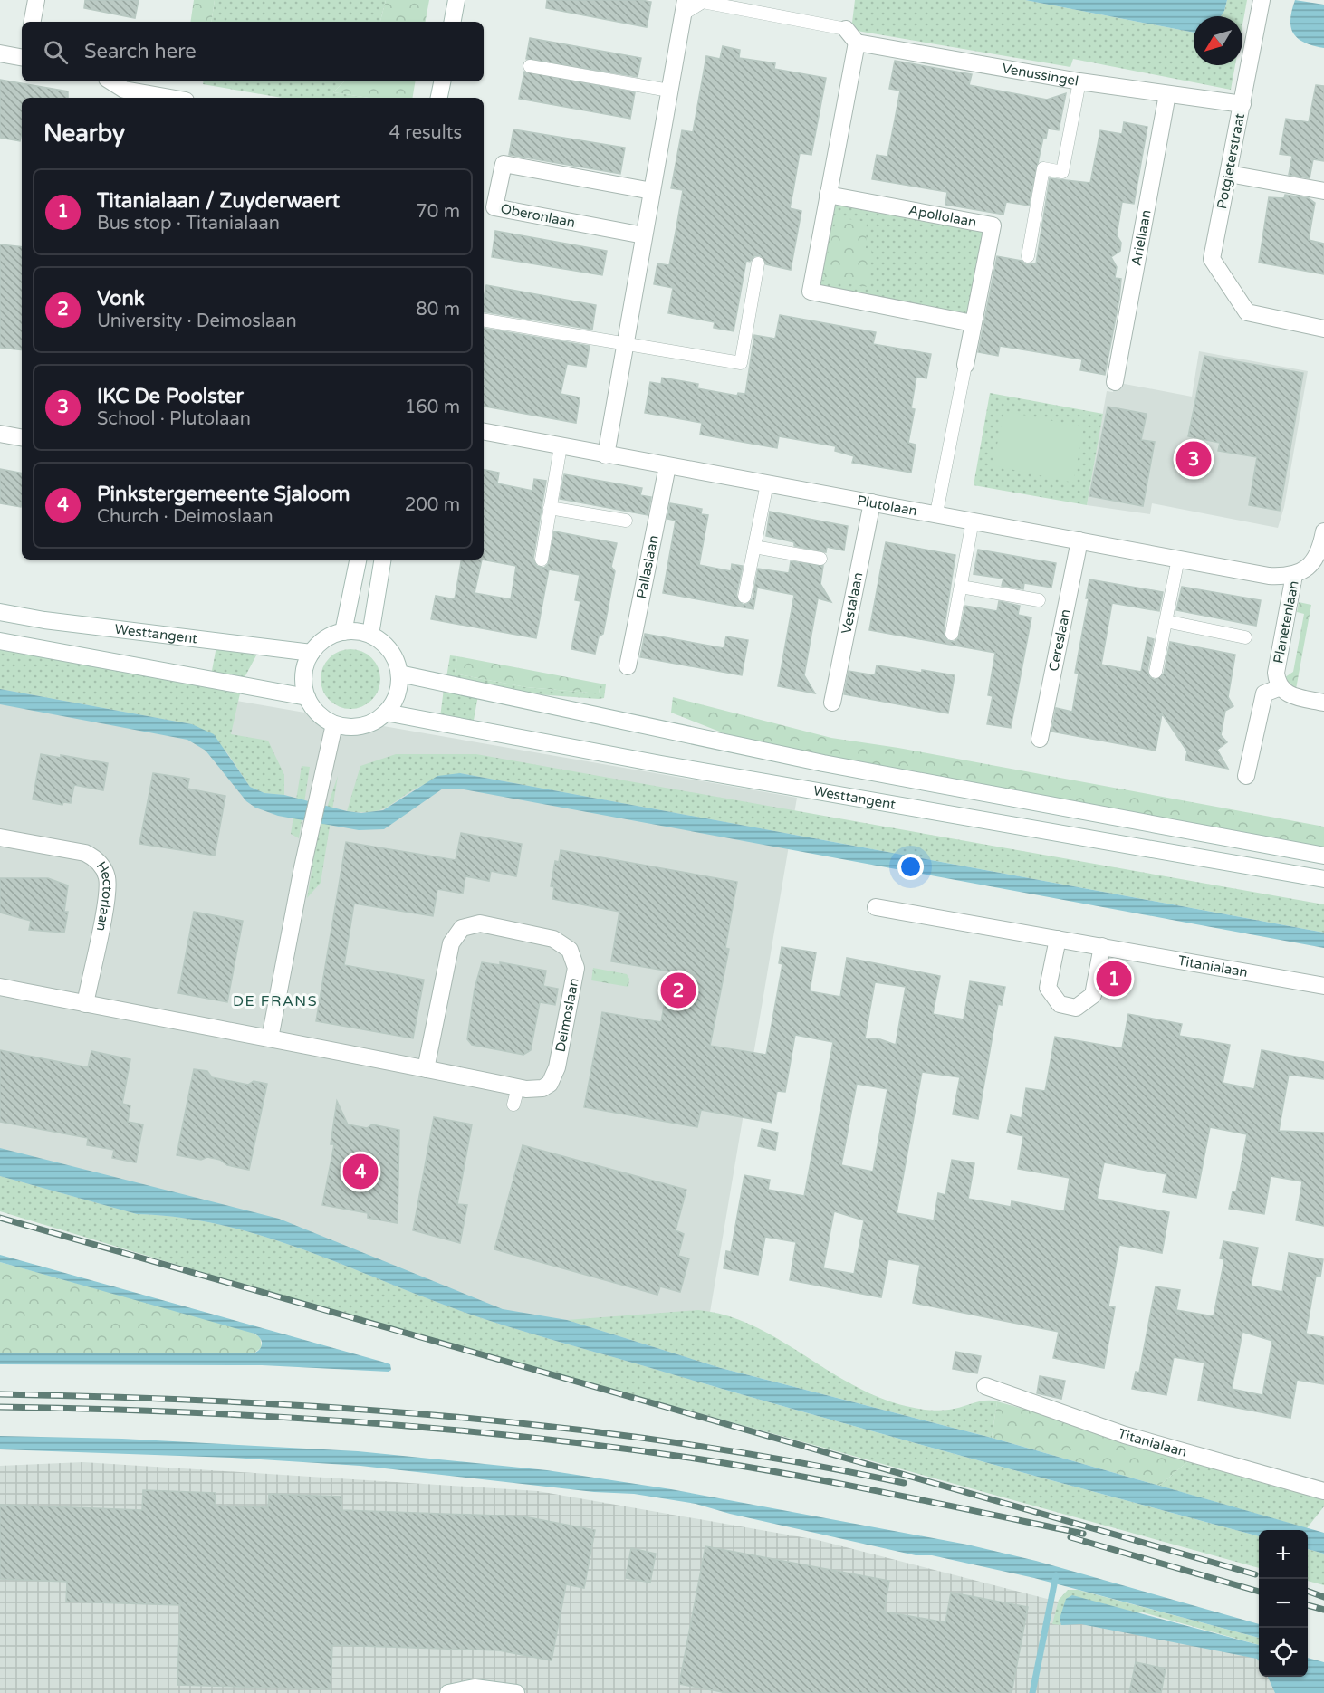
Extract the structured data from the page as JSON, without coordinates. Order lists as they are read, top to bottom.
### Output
{
  "streets": {
    "street": [
      "Venussingel",
      "Potgieterstraat",
      "Oberonlaan",
      "Apollolaan",
      "Ariellaan",
      "Plutolaan",
      "Pallaslaan",
      "Vestalaan",
      "Planetenlaan",
      "Westtangent",
      "Cereslaan",
      "Hectorlaan",
      "Titanialaan",
      "Deimoslaan"
    ]
  },
  "crossings": [
    ["Venussingel", "Potgieterstraat"],
    ["Venussingel", "Ariellaan"],
    ["Plutolaan", "Pallaslaan"],
    ["Plutolaan", "Vestalaan"],
    ["Plutolaan", "Planetenlaan"],
    ["Plutolaan", "Cereslaan"]
  ],
  "districts": ["DE FRANS"],
  "north": "bottom left",
  "page": {
    "search": "Search here",
    "heading": ["Nearby", "4 results"],
    "list": [
      {
        "mark": "1",
        "name": "Titanialaan / Zuyderwaert",
        "note": "Bus stop · Titanialaan",
        "value": "70 m"
      },
      {
        "mark": "2",
        "name": "Vonk",
        "note": "University · Deimoslaan",
        "value": "80 m"
      },
      {
        "mark": "3",
        "name": "IKC De Poolster",
        "note": "School · Plutolaan",
        "value": "160 m"
      },
      {
        "mark": "4",
        "name": "Pinkstergemeente Sjaloom",
        "note": "Church · Deimoslaan",
        "value": "200 m"
      }
    ],
    "pins": [
      "3",
      "1",
      "2",
      "4"
    ],
    "map_buttons": ["+", "−"]
  }
}
